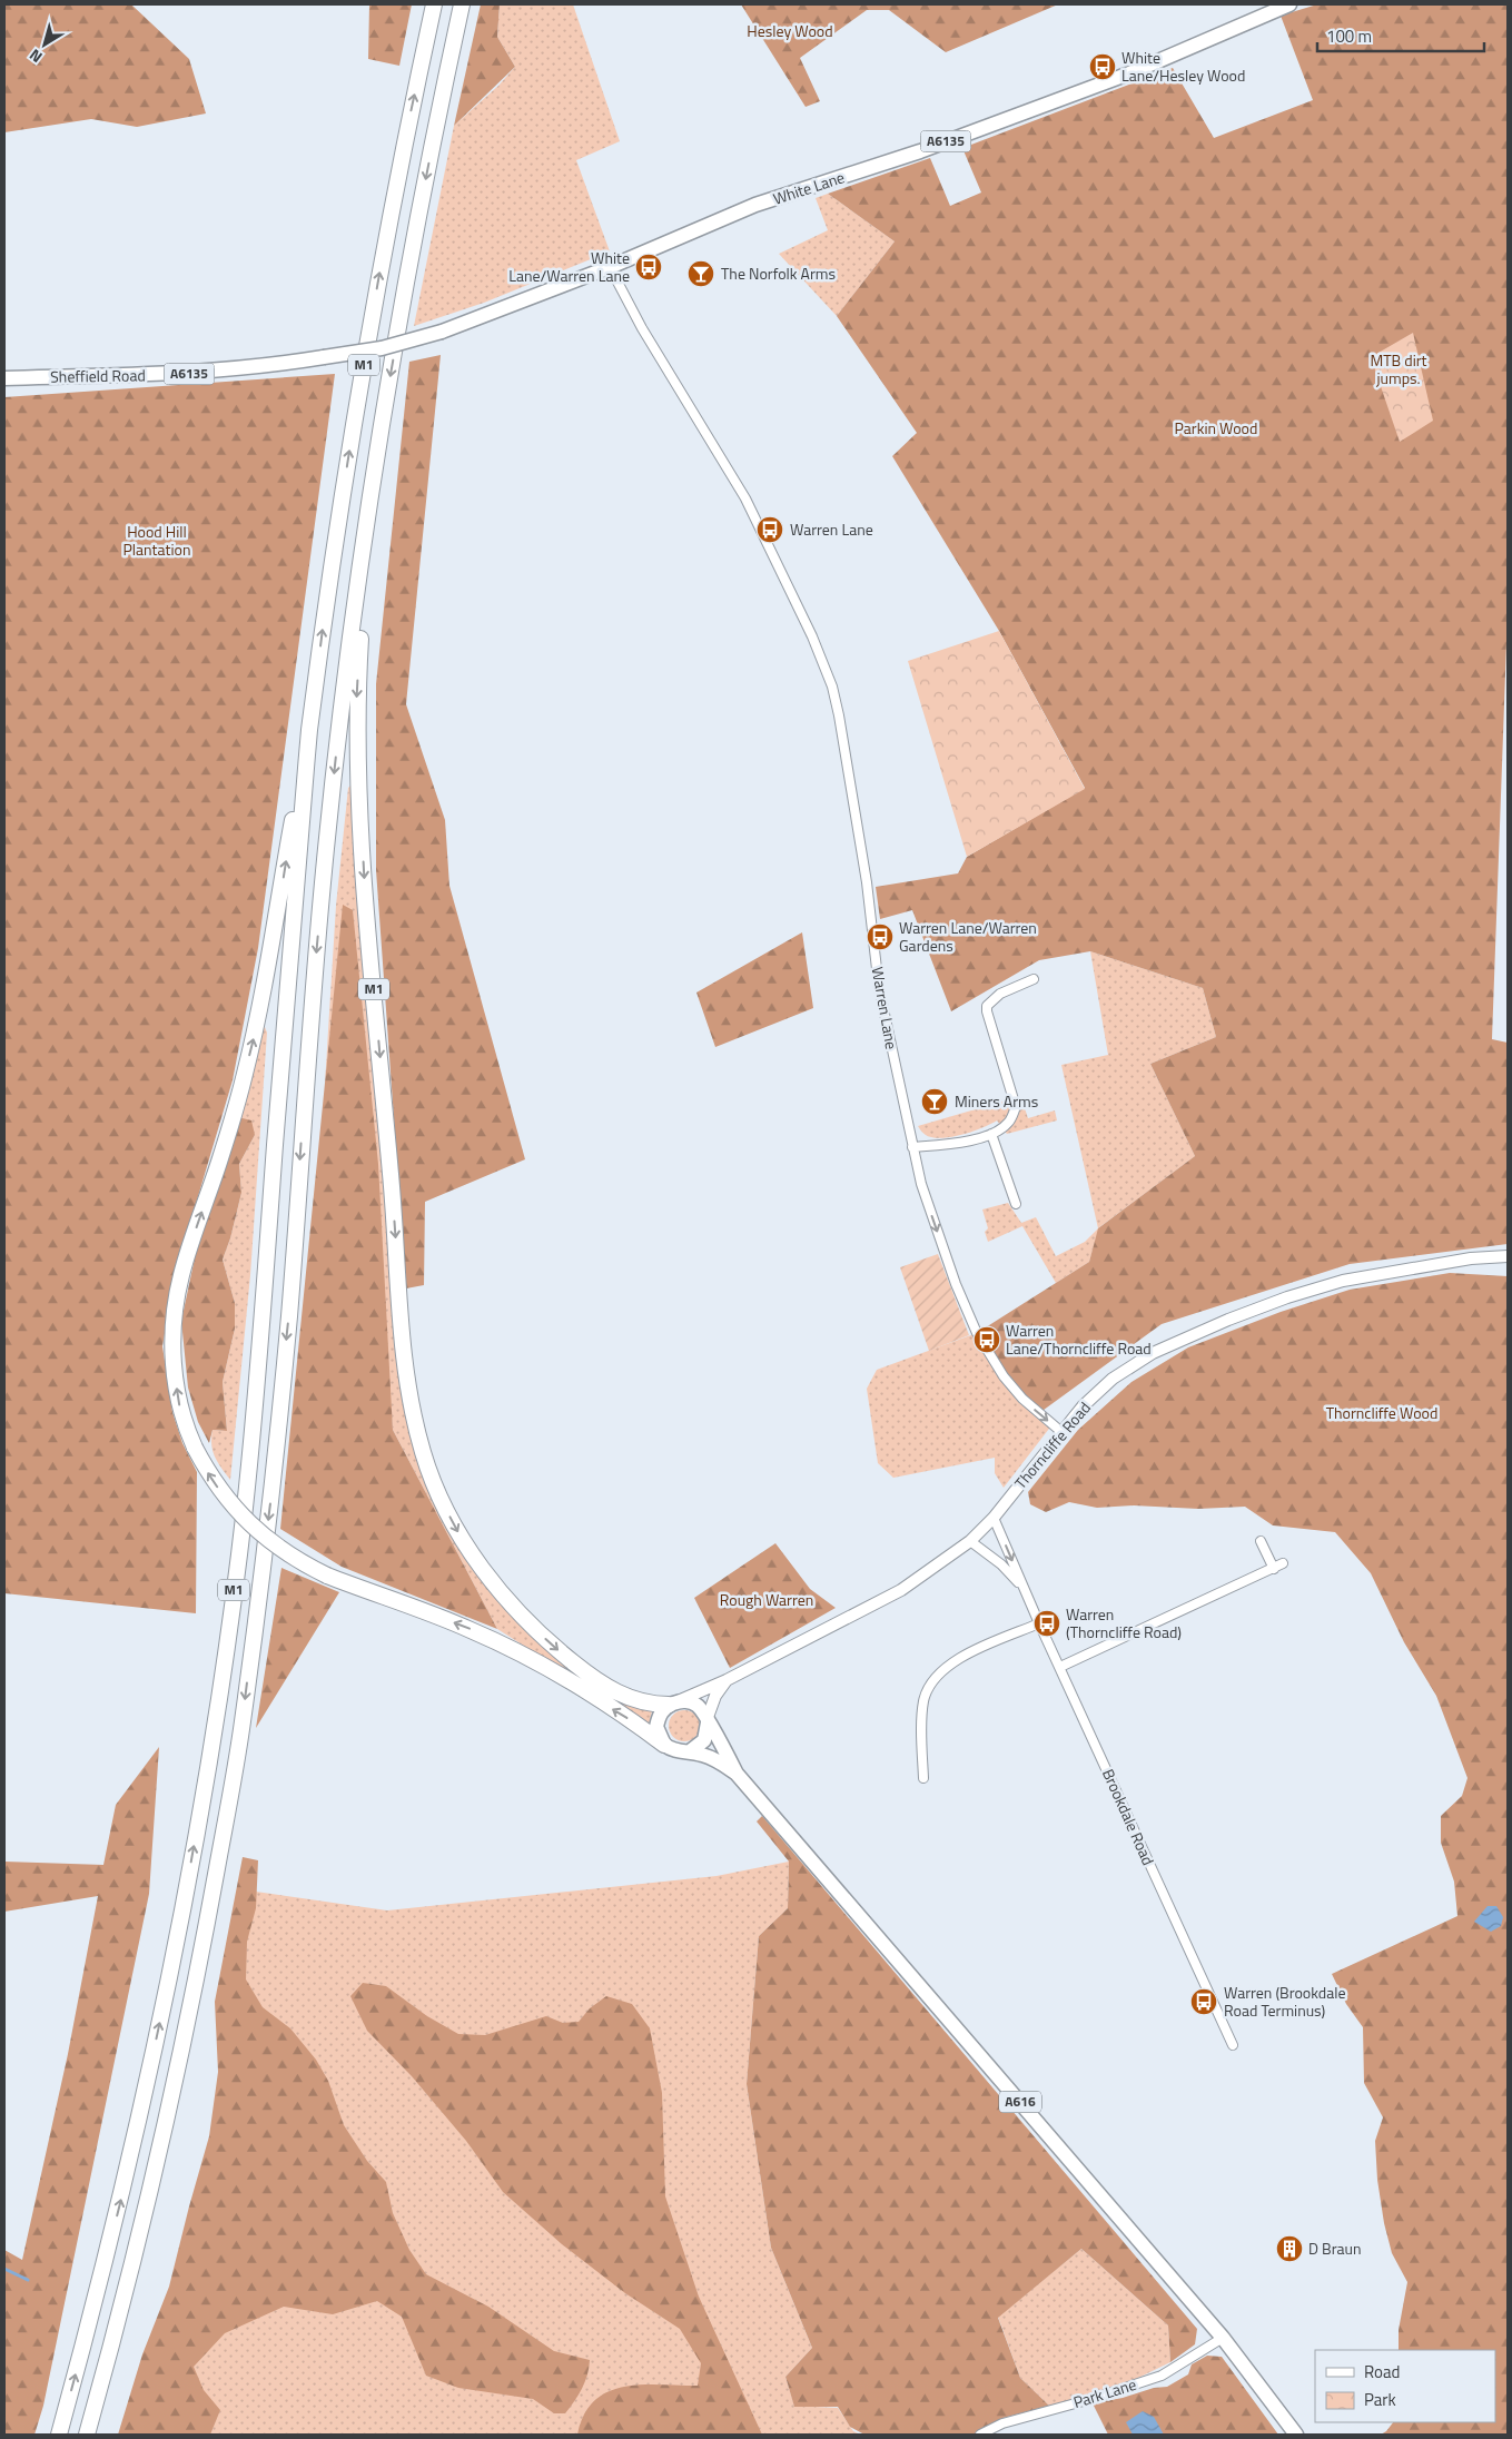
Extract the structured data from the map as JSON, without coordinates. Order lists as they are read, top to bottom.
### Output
{
  "streets": {
    "highway": ["M1"],
    "main road": [
      "A6135",
      "White Lane",
      "Sheffield Road",
      "A616"
    ],
    "street": [
      "Warren Lane",
      "Thorncliffe Road",
      "Brookdale Road",
      "Park Lane"
    ]
  },
  "crossings": [
    ["White Lane", "Sheffield Road"],
    ["White Lane", "Warren Lane"],
    ["M1", "Thorncliffe Road"],
    ["M1", "A616"],
    ["Warren Lane", "Thorncliffe Road"],
    ["Thorncliffe Road", "Brookdale Road"],
    ["Thorncliffe Road", "A616"],
    ["A616", "Park Lane"]
  ],
  "parks": [
    "Hesley Wood",
    "MTB dirt jumps.",
    "Parkin Wood",
    "Hood Hill Plantation",
    "Thorncliffe Wood",
    "Rough Warren"
  ],
  "places": {
    "bus stop": [
      "White Lane/Hesley Wood",
      "White Lane/Warren Lane",
      "Warren Lane",
      "Warren Lane/Warren Gardens",
      "Warren Lane/Thorncliffe Road",
      "Warren (Thorncliffe Road)",
      "Warren (Brookdale Road Terminus)"
    ],
    "bar": ["The Norfolk Arms", "Miners Arms"],
    "building": ["D Braun"]
  },
  "legend": ["Road", "Park"],
  "scale_bar": "100 m",
  "north": "bottom left"
}
